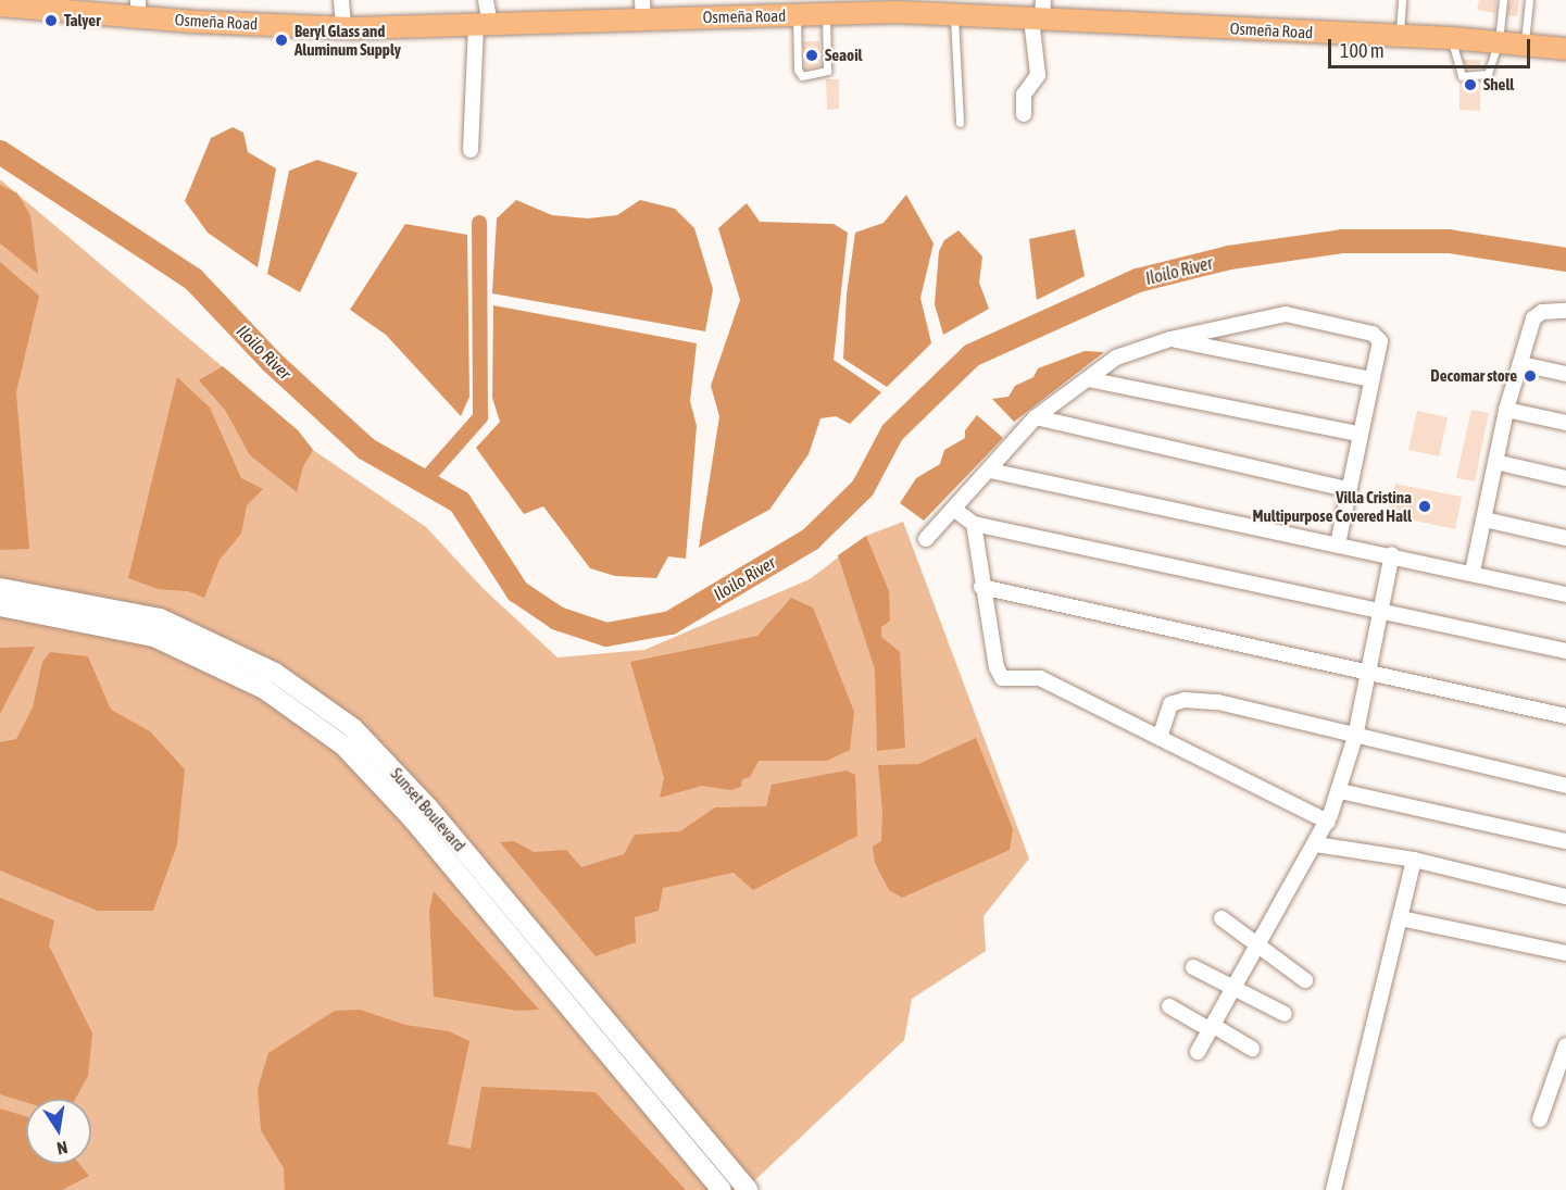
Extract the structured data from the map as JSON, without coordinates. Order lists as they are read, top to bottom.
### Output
{
  "streets": {
    "main road": ["Osmeña Road", "Sunset Boulevard"]
  },
  "water": ["Iloilo River"],
  "places": [
    "Talyer",
    "Beryl Glass and Aluminum Supply",
    "Seaoil",
    "Shell",
    "Decomar store",
    "Villa Cristina Multipurpose Covered Hall"
  ],
  "scale_bar": "100 m",
  "north": "bottom"
}
